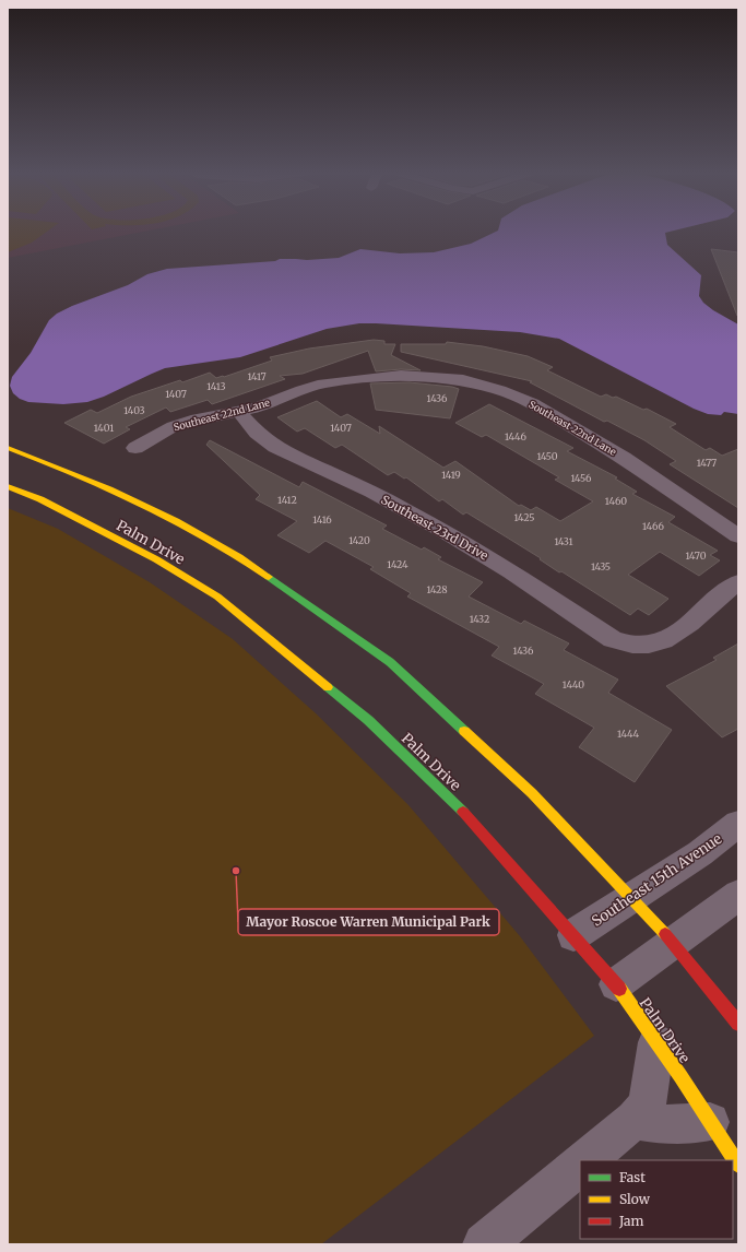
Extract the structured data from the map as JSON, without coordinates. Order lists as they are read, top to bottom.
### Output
{
  "streets": {
    "main road": ["Palm Drive"],
    "street": ["Southeast 22nd Lane", "Southeast 23rd Drive", "Southeast 15th Avenue"]
  },
  "crossings": [
    ["Southeast 22nd Lane", "Southeast 23rd Drive"],
    ["Palm Drive", "Southeast 15th Avenue"]
  ],
  "places": ["Mayor Roscoe Warren Municipal Park"],
  "house_numbers": [
    "1417",
    "1413",
    "1407",
    "1436",
    "1403",
    "1401",
    "1407",
    "1446",
    "1450",
    "1477",
    "1419",
    "1456",
    "1412",
    "1460",
    "1425",
    "1416",
    "1466",
    "1420",
    "1431",
    "1470",
    "1424",
    "1435",
    "1428",
    "1432",
    "1436",
    "1440",
    "1444"
  ],
  "legend": ["Fast", "Slow", "Jam"]
}
